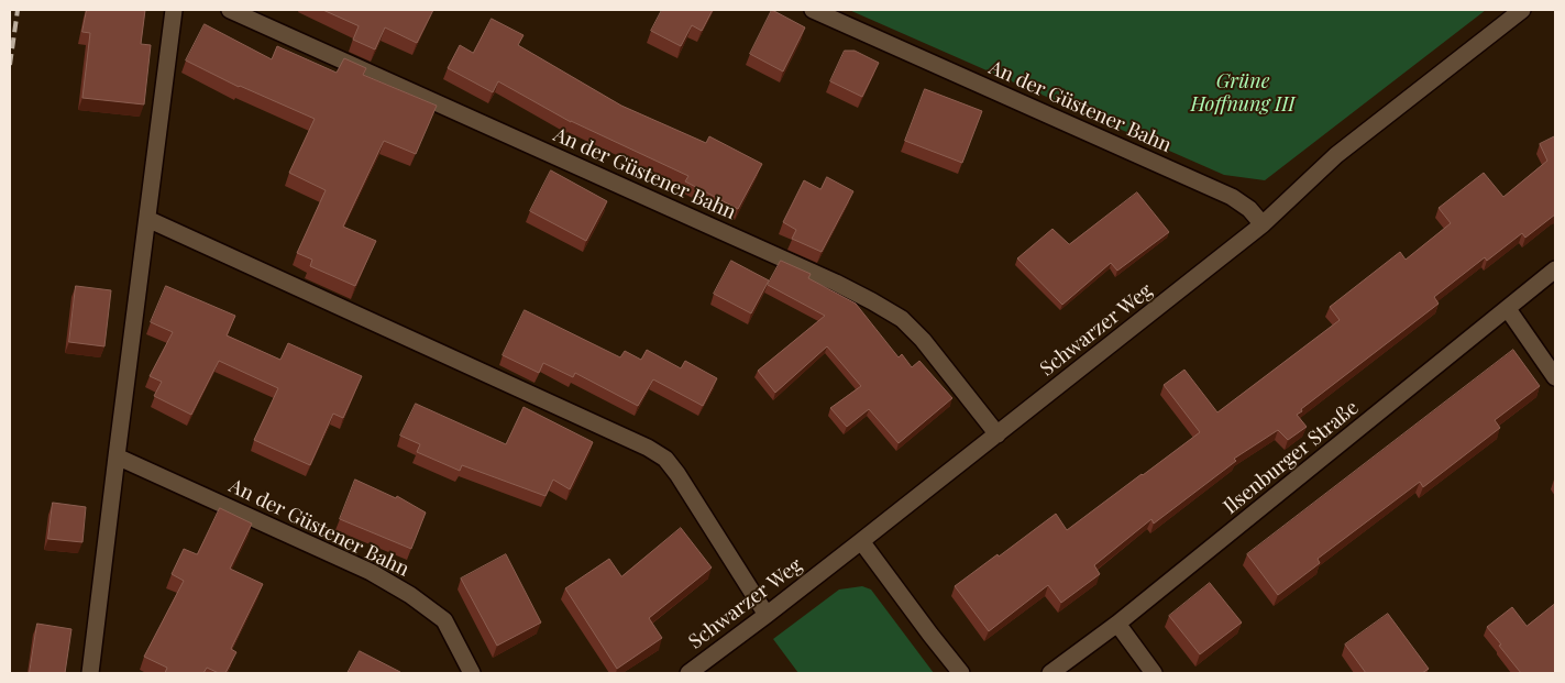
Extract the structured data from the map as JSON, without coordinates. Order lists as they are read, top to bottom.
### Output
{
  "streets": {
    "street": ["An der Güstener Bahn", "Schwarzer Weg", "Ilsenburger Straße"]
  },
  "crossings": [
    ["An der Güstener Bahn", "Schwarzer Weg"]
  ],
  "parks": ["Grüne Hoffnung III"]
}
